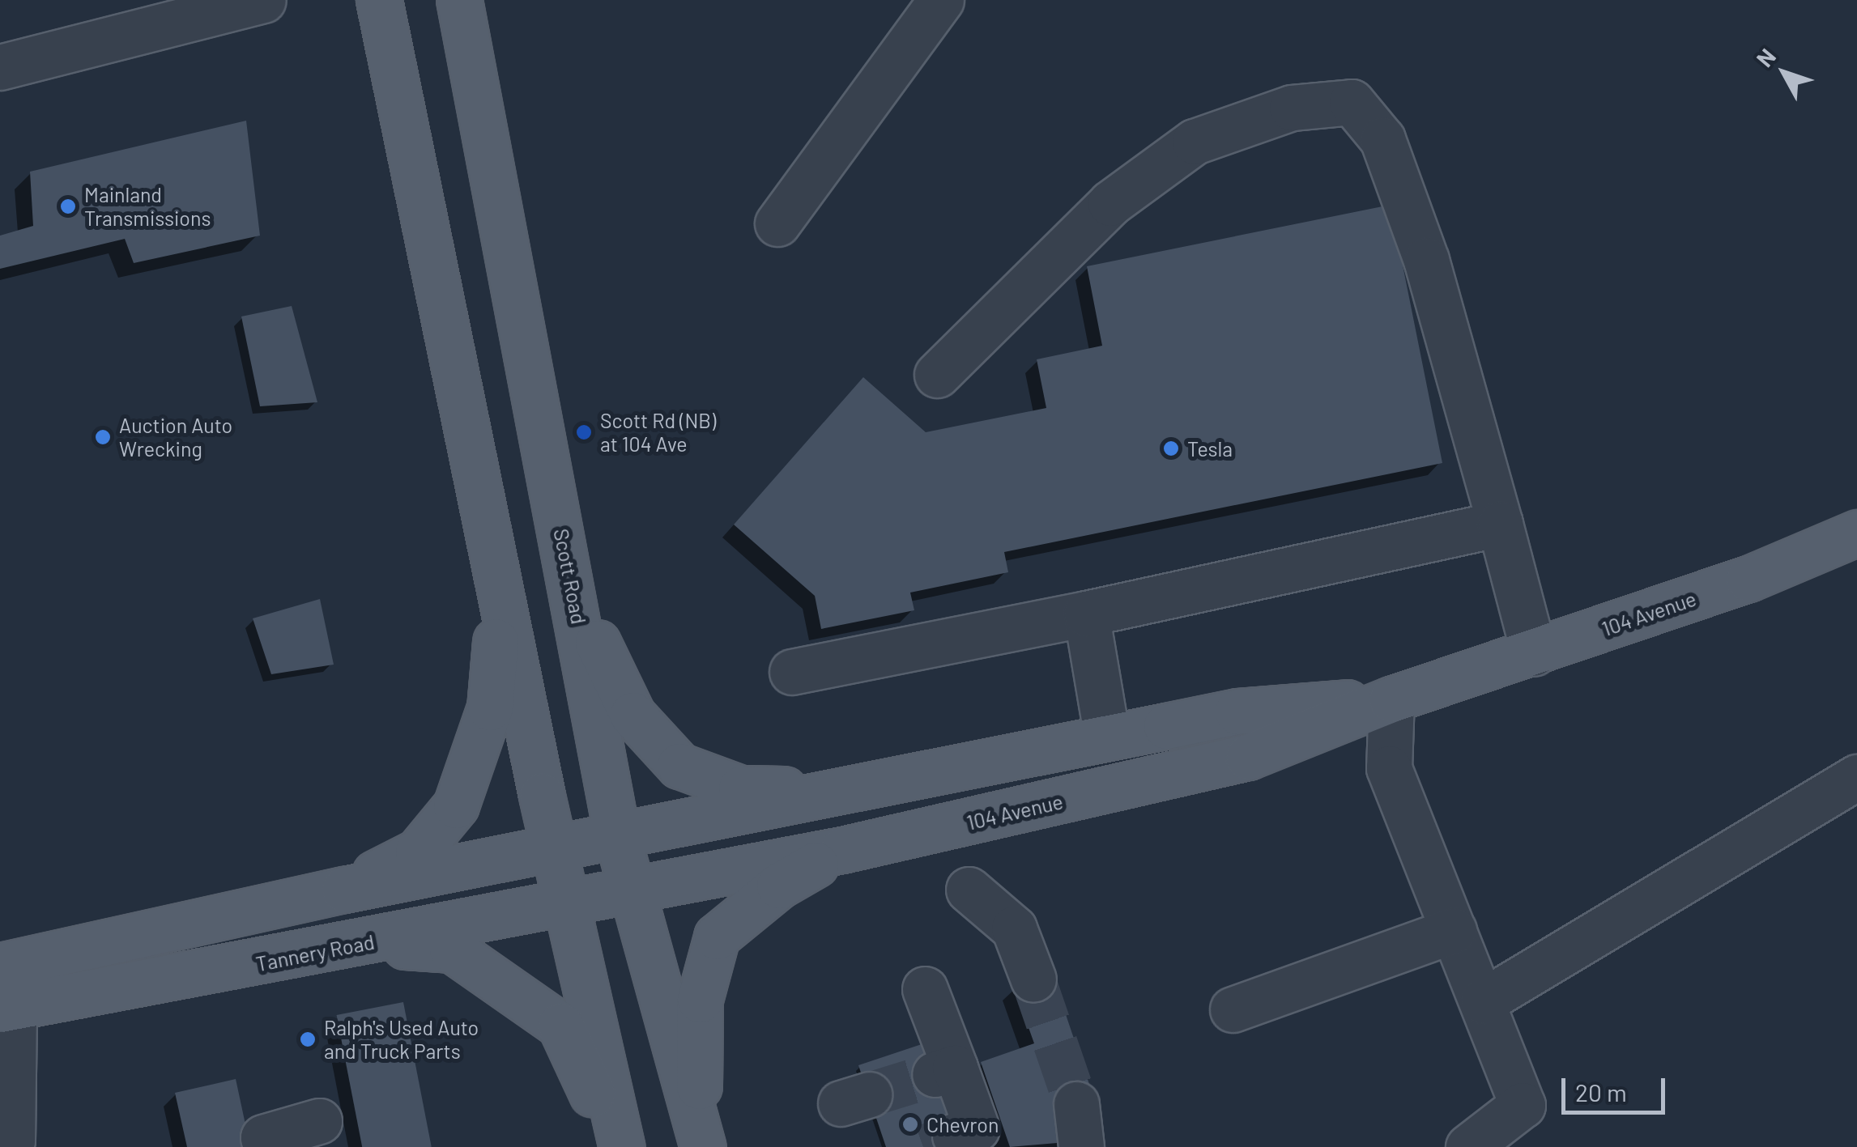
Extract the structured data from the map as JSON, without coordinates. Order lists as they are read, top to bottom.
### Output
{
  "streets": {
    "main road": ["Scott Road", "104 Avenue", "Tannery Road"]
  },
  "crossings": [
    ["Scott Road", "104 Avenue"],
    ["Scott Road", "Tannery Road"],
    ["104 Avenue", "Tannery Road"]
  ],
  "places": [
    "Mainland Transmissions",
    "Scott Rd (NB) at 104 Ave",
    "Auction Auto Wrecking",
    "Tesla",
    "Ralph's Used Auto and Truck Parts",
    "Chevron"
  ],
  "scale_bar": "20 m",
  "north": "top left"
}
